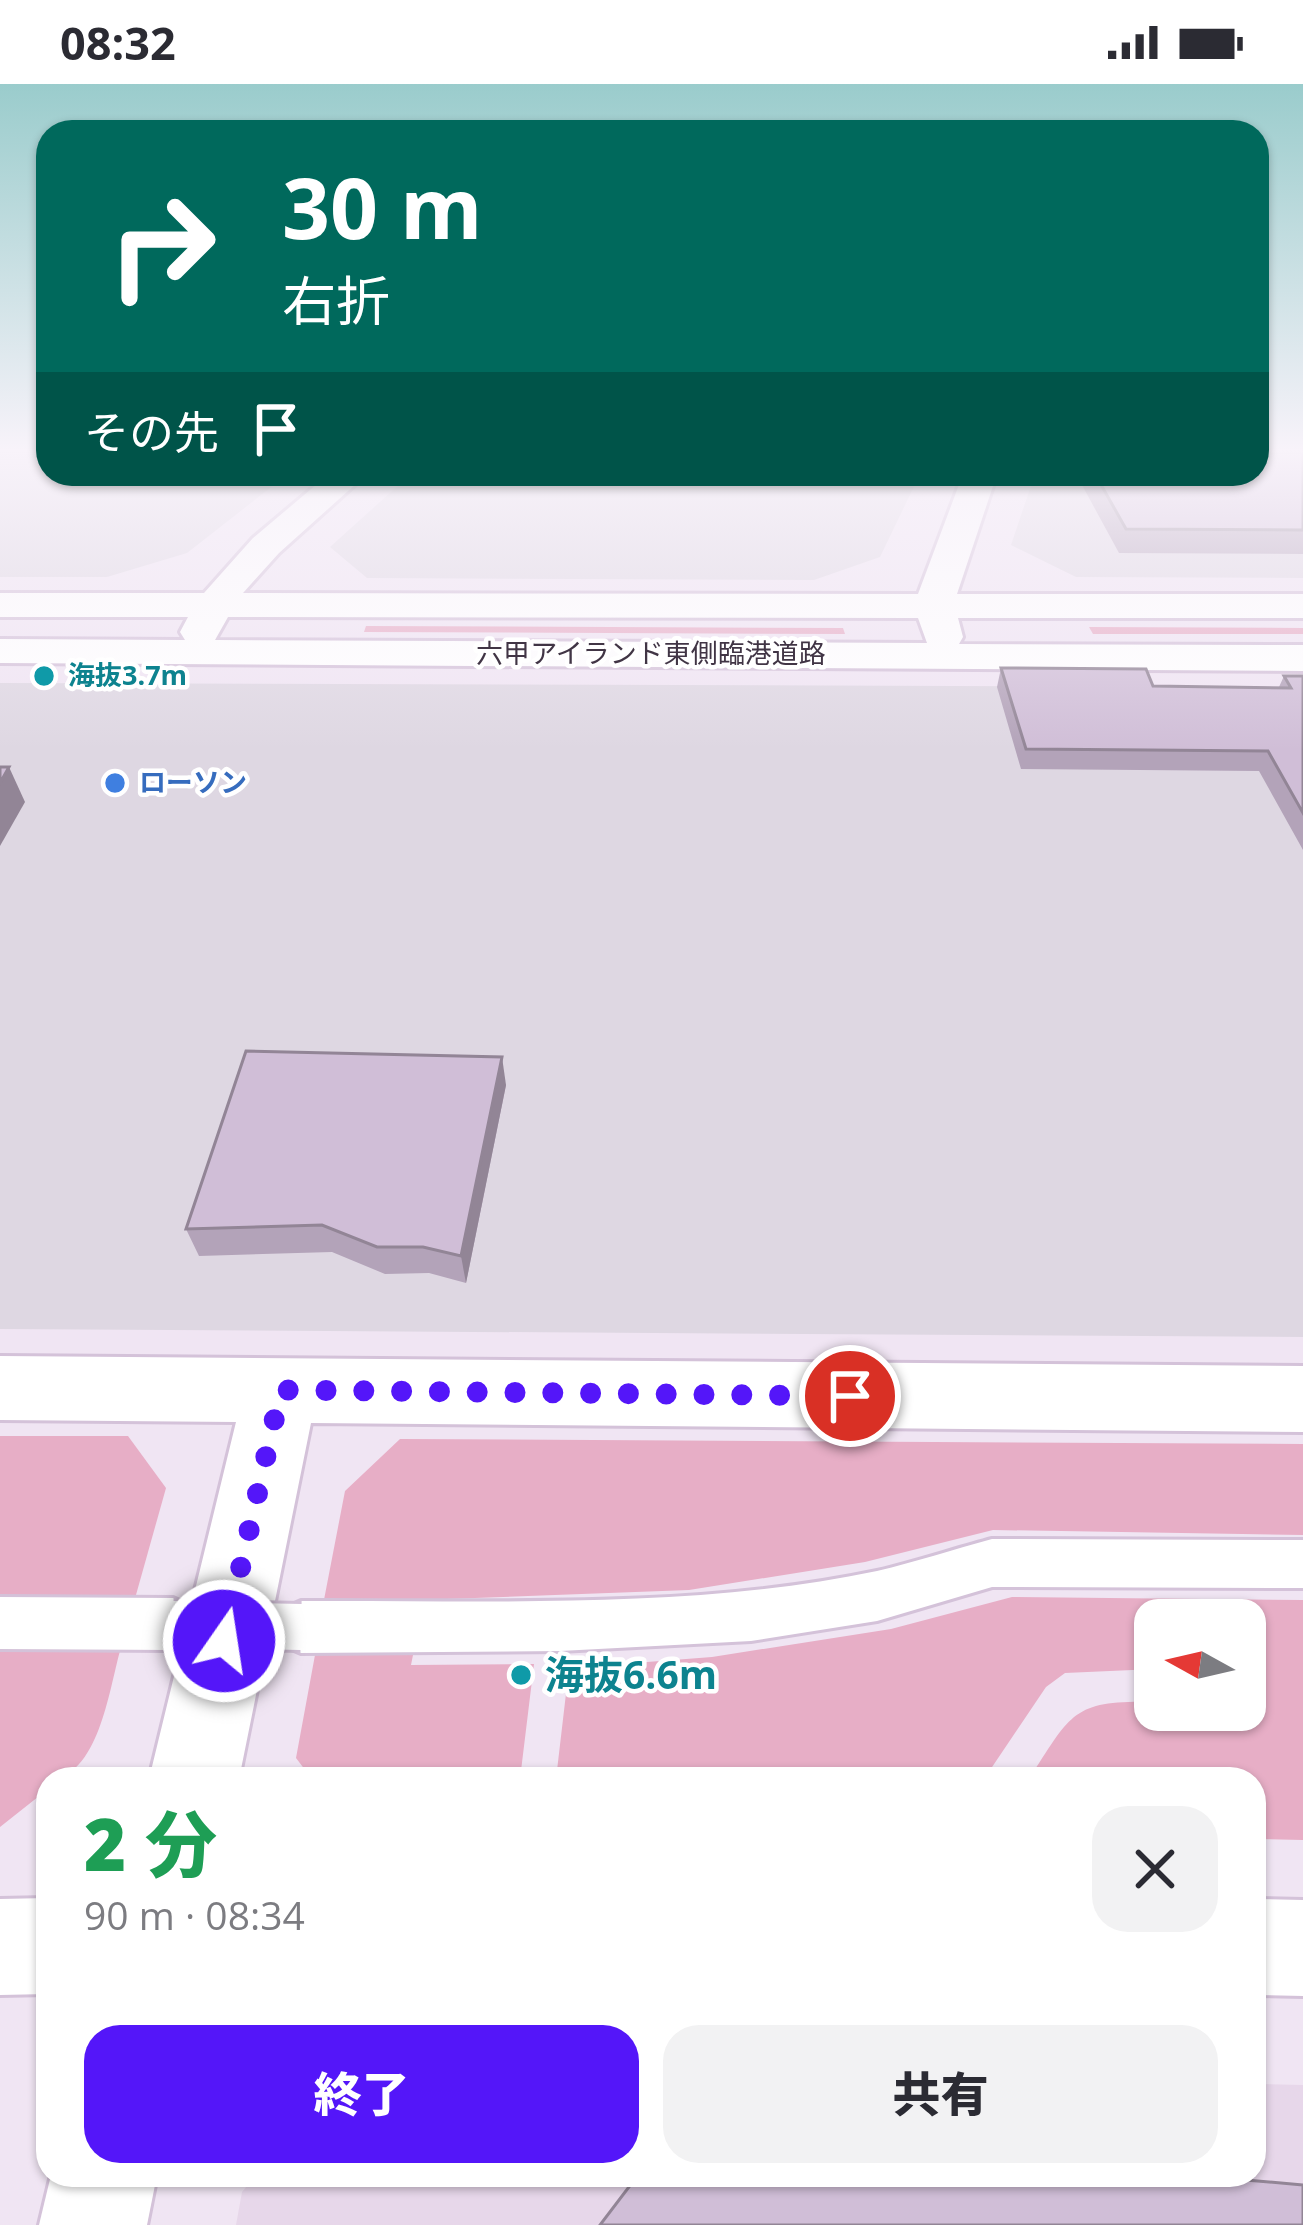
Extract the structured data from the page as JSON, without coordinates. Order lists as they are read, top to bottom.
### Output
{
  "streets": {
    "street": ["六甲アイランド東側臨港道路"]
  },
  "places": ["海抜3.7m", "ローソン", "海抜6.6m"],
  "north": "left",
  "page": {
    "status": "08:32",
    "turn": ["30 m", "右折"],
    "then": "その先",
    "heading": ["2 分", "90 m · 08:34"],
    "buttons": ["終了", "共有"]
  }
}
